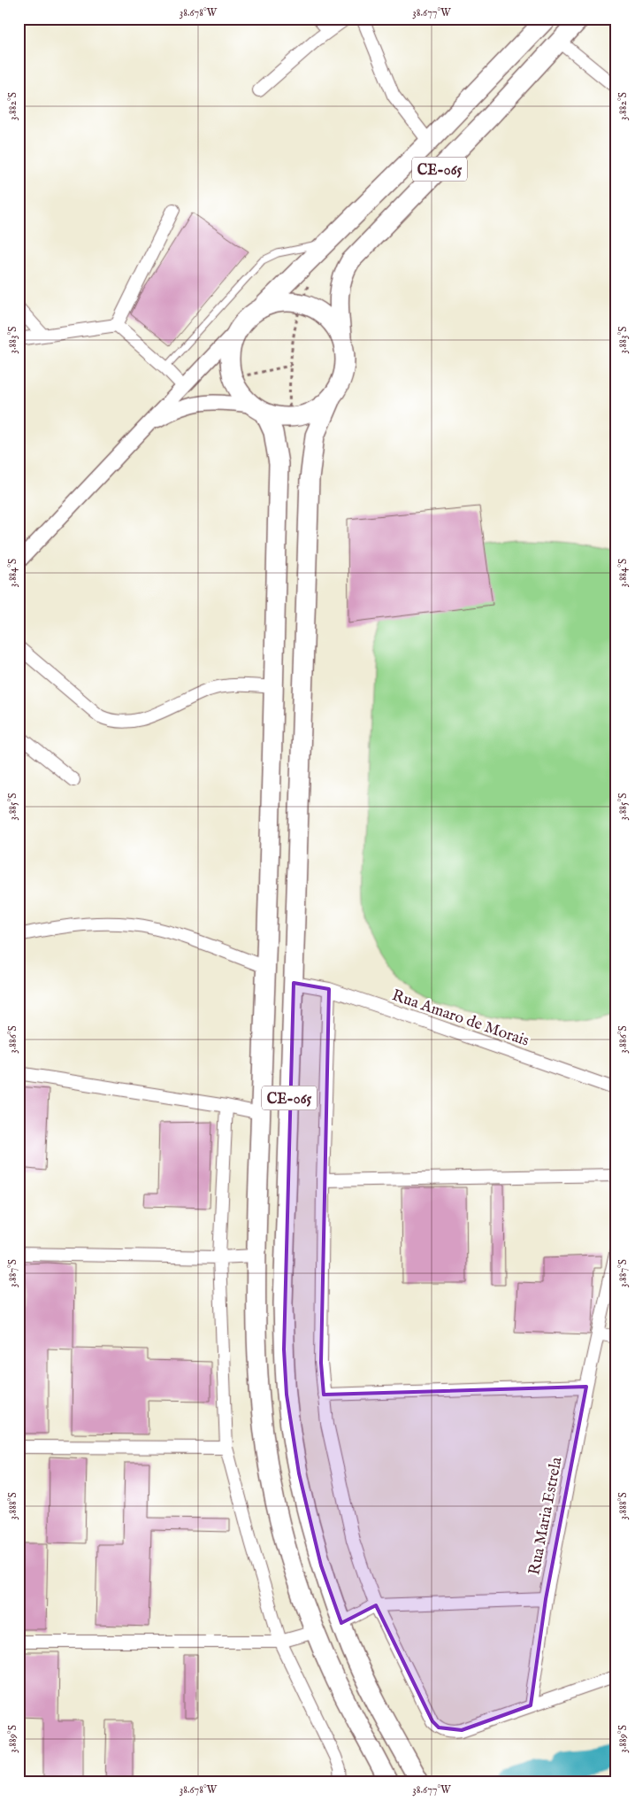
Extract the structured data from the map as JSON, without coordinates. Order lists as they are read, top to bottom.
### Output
{
  "streets": {
    "main road": ["CE-065"],
    "street": ["Rua Amaro de Morais", "Rua Maria Estrela"]
  },
  "crossings": [
    ["CE-065", "Rua Amaro de Morais"]
  ],
  "coordinates": [
    "38.678°W",
    "38.677°W",
    "3.882°S",
    "3.883°S",
    "3.884°S",
    "3.885°S",
    "3.886°S",
    "3.887°S",
    "3.888°S",
    "3.889°S"
  ]
}
